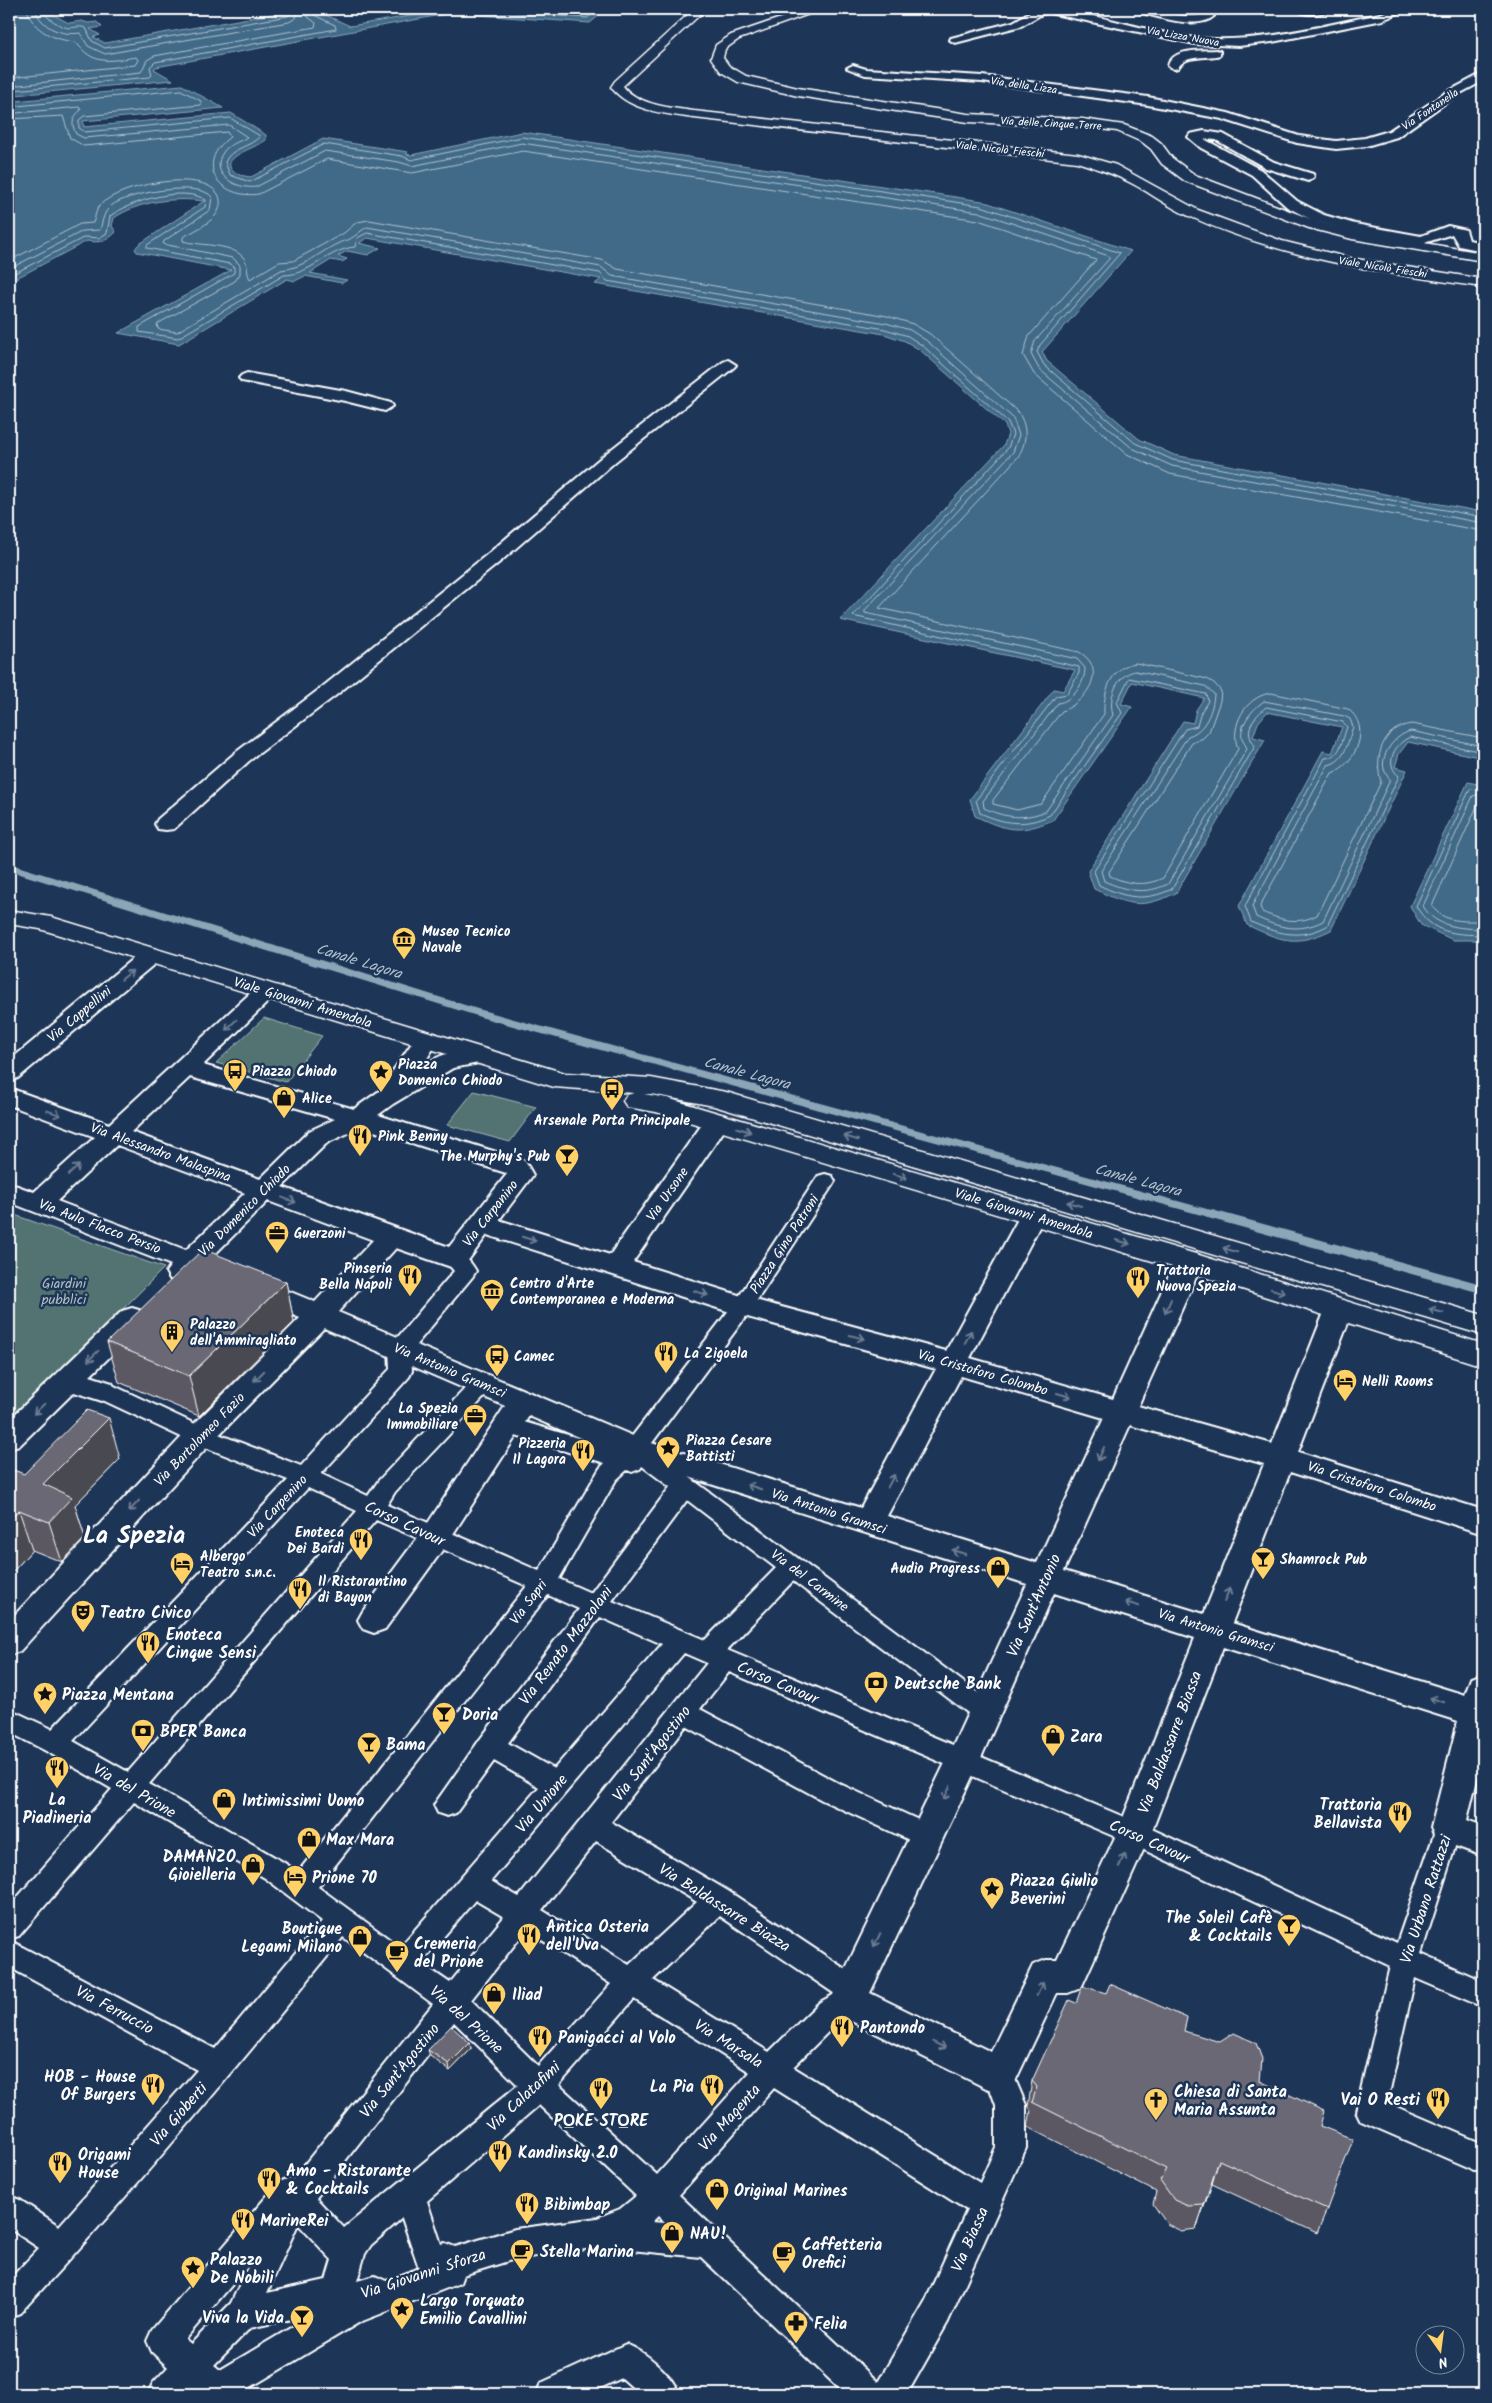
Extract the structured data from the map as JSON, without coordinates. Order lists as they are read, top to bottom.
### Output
{
  "streets": {
    "main road": ["Via delle Cinque Terre", "Viale Nicolò Fieschi", "Viale Giovanni Amendola"],
    "street": [
      "Via Lizza Nuova",
      "Via della Lizza",
      "Via Fontanella",
      "Via Cappellini",
      "Via Alessandro Malaspina",
      "Via Ursone",
      "Via Domenico Chiodo",
      "Via Carpanino",
      "Via Aulo Flacco Persio",
      "Piazza Gino Patroni",
      "Via Antonio Gramsci",
      "Via Cristoforo Colombo",
      "Via Bartolomeo Fazio",
      "Via Carpenino",
      "Corso Cavour",
      "Via del Carmine",
      "Via Sapri",
      "Via Sant'Antonio",
      "Via Renato Mazzolani",
      "Via Baldassarre Biassa",
      "Via Sant'Agostino",
      "Via del Prione",
      "Via Unione",
      "Via Urbano Rattazzi",
      "Via Baldassarre Biazza",
      "Via Ferruccio",
      "Via Marsala",
      "Via Calatafimi",
      "Via Gioberti",
      "Via Magenta",
      "Via Biassa",
      "Via Giovanni Sforza"
    ]
  },
  "crossings": [
    ["Via della Lizza", "Via Fontanella"],
    ["Viale Giovanni Amendola", "Via Cappellini"],
    ["Viale Giovanni Amendola", "Via Ursone"],
    ["Viale Giovanni Amendola", "Via Sant'Antonio"],
    ["Viale Giovanni Amendola", "Via Baldassarre Biassa"],
    ["Via Alessandro Malaspina", "Via Domenico Chiodo"],
    ["Via Alessandro Malaspina", "Via Carpanino"],
    ["Via Alessandro Malaspina", "Via Bartolomeo Fazio"],
    ["Via Ursone", "Via Cristoforo Colombo"],
    ["Via Domenico Chiodo", "Via Carpanino"],
    ["Via Domenico Chiodo", "Via Aulo Flacco Persio"],
    ["Via Domenico Chiodo", "Via Antonio Gramsci"],
    ["Via Domenico Chiodo", "Corso Cavour"],
    ["Via Carpanino", "Via Antonio Gramsci"],
    ["Via Carpanino", "Via Cristoforo Colombo"],
    ["Via Carpanino", "Via Carpenino"],
    ["Via Aulo Flacco Persio", "Via Antonio Gramsci"],
    ["Piazza Gino Patroni", "Via Cristoforo Colombo"],
    ["Piazza Gino Patroni", "Via Sapri"],
    ["Via Antonio Gramsci", "Via Bartolomeo Fazio"],
    ["Via Antonio Gramsci", "Via Carpenino"],
    ["Via Antonio Gramsci", "Via del Carmine"],
    ["Via Antonio Gramsci", "Via Sapri"],
    ["Via Antonio Gramsci", "Via Sant'Antonio"],
    ["Via Antonio Gramsci", "Via Baldassarre Biassa"],
    ["Via Antonio Gramsci", "Via Urbano Rattazzi"],
    ["Via Cristoforo Colombo", "Via Sapri"],
    ["Via Cristoforo Colombo", "Via Sant'Antonio"],
    ["Via Cristoforo Colombo", "Via Baldassarre Biassa"],
    ["Via Bartolomeo Fazio", "Corso Cavour"],
    ["Via Carpenino", "Corso Cavour"],
    ["Via Carpenino", "Via del Prione"],
    ["Corso Cavour", "Via Sapri"],
    ["Corso Cavour", "Via Sant'Antonio"],
    ["Corso Cavour", "Via Renato Mazzolani"],
    ["Corso Cavour", "Via Baldassarre Biassa"],
    ["Corso Cavour", "Via Sant'Agostino"],
    ["Corso Cavour", "Via Unione"],
    ["Corso Cavour", "Via Urbano Rattazzi"],
    ["Via del Carmine", "Via Sapri"],
    ["Via del Carmine", "Via Sant'Antonio"],
    ["Via del Carmine", "Via Renato Mazzolani"],
    ["Via del Carmine", "Via Sant'Agostino"],
    ["Via Sapri", "Via del Prione"],
    ["Via Sant'Antonio", "Via Baldassarre Biazza"],
    ["Via Sant'Antonio", "Via Magenta"],
    ["Via Baldassarre Biassa", "Via Biassa"],
    ["Via Sant'Agostino", "Via del Prione"],
    ["Via Sant'Agostino", "Via Baldassarre Biazza"],
    ["Via Sant'Agostino", "Via Marsala"],
    ["Via Sant'Agostino", "Via Giovanni Sforza"],
    ["Via del Prione", "Via Unione"],
    ["Via del Prione", "Via Calatafimi"],
    ["Via del Prione", "Via Gioberti"],
    ["Via del Prione", "Via Magenta"],
    ["Via del Prione", "Via Giovanni Sforza"],
    ["Via Unione", "Via Marsala"],
    ["Via Baldassarre Biazza", "Via Calatafimi"],
    ["Via Baldassarre Biazza", "Via Magenta"],
    ["Via Ferruccio", "Via Gioberti"],
    ["Via Marsala", "Via Calatafimi"],
    ["Via Marsala", "Via Magenta"],
    ["Via Marsala", "Via Biassa"],
    ["Via Calatafimi", "Via Giovanni Sforza"],
    ["Via Magenta", "Via Giovanni Sforza"]
  ],
  "one_way": [
    "Via Alessandro Malaspina",
    "Via Domenico Chiodo",
    "Via Antonio Gramsci",
    "Via Cristoforo Colombo",
    "Via Baldassarre Biassa"
  ],
  "districts": ["La Spezia"],
  "water": ["Canale Lagora"],
  "parks": ["Giardini pubblici"],
  "places": {
    "museum": ["Museo Tecnico Navale", "Centro d'Arte Contemporanea e Moderna"],
    "bus stop": ["Piazza Chiodo", "Arsenale Porta Principale", "Camec"],
    "place": [
      "Piazza Domenico Chiodo",
      "Piazza Cesare Battisti",
      "Piazza Mentana",
      "Piazza Giulio Beverini",
      "Palazzo De Nobili",
      "Largo Torquato Emilio Cavallini"
    ],
    "shop": [
      "Alice",
      "Audio Progress",
      "Zara",
      "Intimissimi Uomo",
      "Max Mara",
      "DAMANZO Gioielleria",
      "Boutique Legami Milano",
      "Iliad",
      "Original Marines",
      "NAU!"
    ],
    "restaurant": [
      "Pink Benny",
      "Pinseria Bella Napoli",
      "Trattoria Nuova Spezia",
      "La Zigoela",
      "Pizzeria Il Lagora",
      "Enoteca Dei Bardi",
      "Il Ristorantino di Bayon",
      "Enoteca Cinque Sensi",
      "La Piadineria",
      "Trattoria Bellavista",
      "Antica Osteria dell'Uva",
      "Pantondo",
      "Panigacci al Volo",
      "HOB - House Of Burgers",
      "La Pia",
      "PO̲KE STO̲RE",
      "Vai O Resti",
      "Kandinsky 2.0",
      "Origami House",
      "Amo - Ristorante & Cocktails",
      "Bibimbap",
      "MarineRei"
    ],
    "bar": [
      "The Murphy's Pub",
      "Shamrock Pub",
      "Doria",
      "Bama",
      "The Soleil Cafè & Cocktails",
      "Viva la Vida"
    ],
    "office": ["Guerzoni", "La Spezia Immobiliare"],
    "building": ["Palazzo dell'Ammiragliato"],
    "hotel": ["Nelli Rooms", "Albergo Teatro s.n.c.", "Prione 70"],
    "theatre": ["Teatro Civico"],
    "bank": ["Deutsche Bank", "BPER Banca"],
    "cafe": ["Cremeria del Prione", "Stella Marina", "Caffetteria Orefici"],
    "church": ["Chiesa di Santa Maria Assunta"],
    "pharmacy": ["Felia"]
  },
  "north": "bottom"
}
